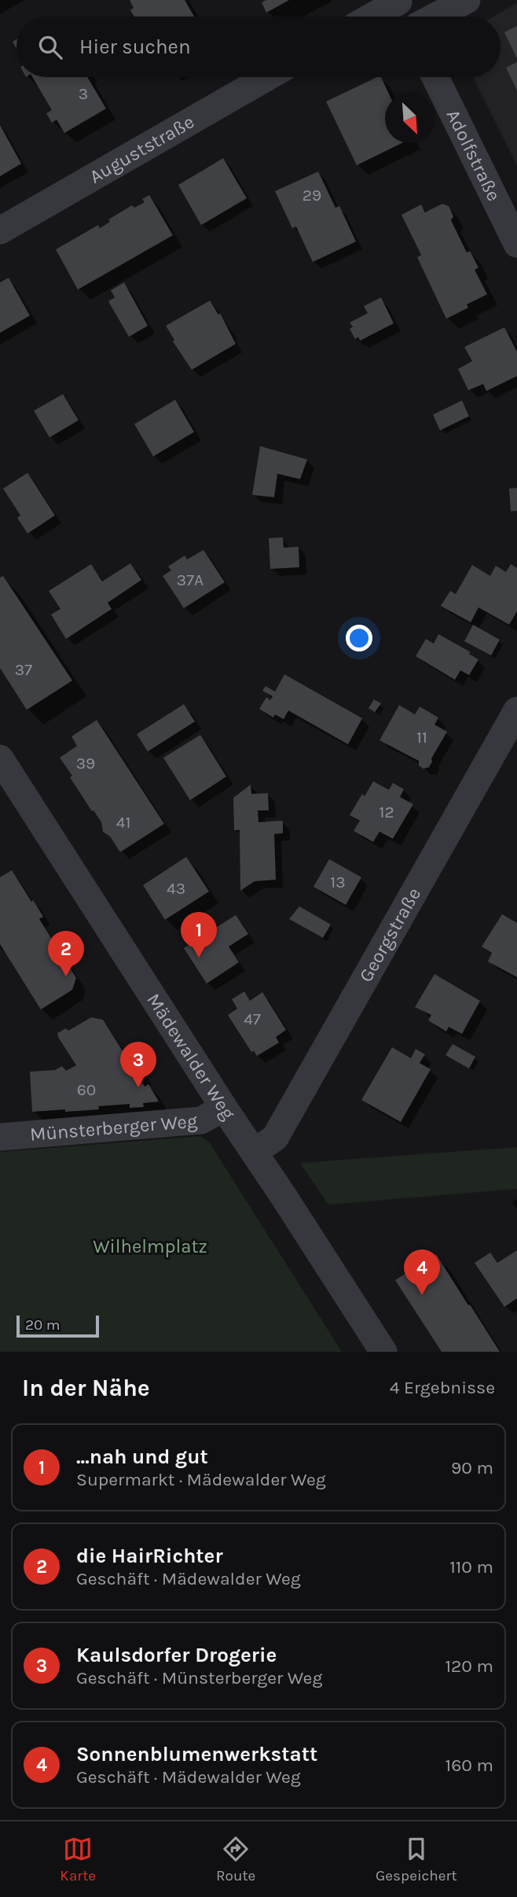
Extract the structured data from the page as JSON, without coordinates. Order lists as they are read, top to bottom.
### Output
{
  "streets": {
    "street": [
      "Auguststraße",
      "Adolfstraße",
      "Georgstraße",
      "Mädewalder Weg",
      "Münsterberger Weg"
    ]
  },
  "crossings": [
    ["Georgstraße", "Mädewalder Weg"],
    ["Mädewalder Weg", "Münsterberger Weg"]
  ],
  "parks": ["Wilhelmplatz"],
  "house_numbers": [
    "3",
    "29",
    "37A",
    "37",
    "11",
    "39",
    "12",
    "41",
    "13",
    "43",
    "47",
    "60"
  ],
  "scale_bar": "20 m",
  "north": "bottom right",
  "page": {
    "search": "Hier suchen",
    "pins": [
      "1",
      "2",
      "3",
      "4"
    ],
    "scale": "20 m",
    "heading": ["In der Nähe", "4 Ergebnisse"],
    "list": [
      {
        "mark": "1",
        "name": "...nah und gut",
        "note": "Supermarkt · Mädewalder Weg",
        "value": "90 m"
      },
      {
        "mark": "2",
        "name": "die HairRichter",
        "note": "Geschäft · Mädewalder Weg",
        "value": "110 m"
      },
      {
        "mark": "3",
        "name": "Kaulsdorfer Drogerie",
        "note": "Geschäft · Münsterberger Weg",
        "value": "120 m"
      },
      {
        "mark": "4",
        "name": "Sonnenblumenwerkstatt",
        "note": "Geschäft · Mädewalder Weg",
        "value": "160 m"
      }
    ],
    "nav": ["Karte", "Route", "Gespeichert"]
  }
}
